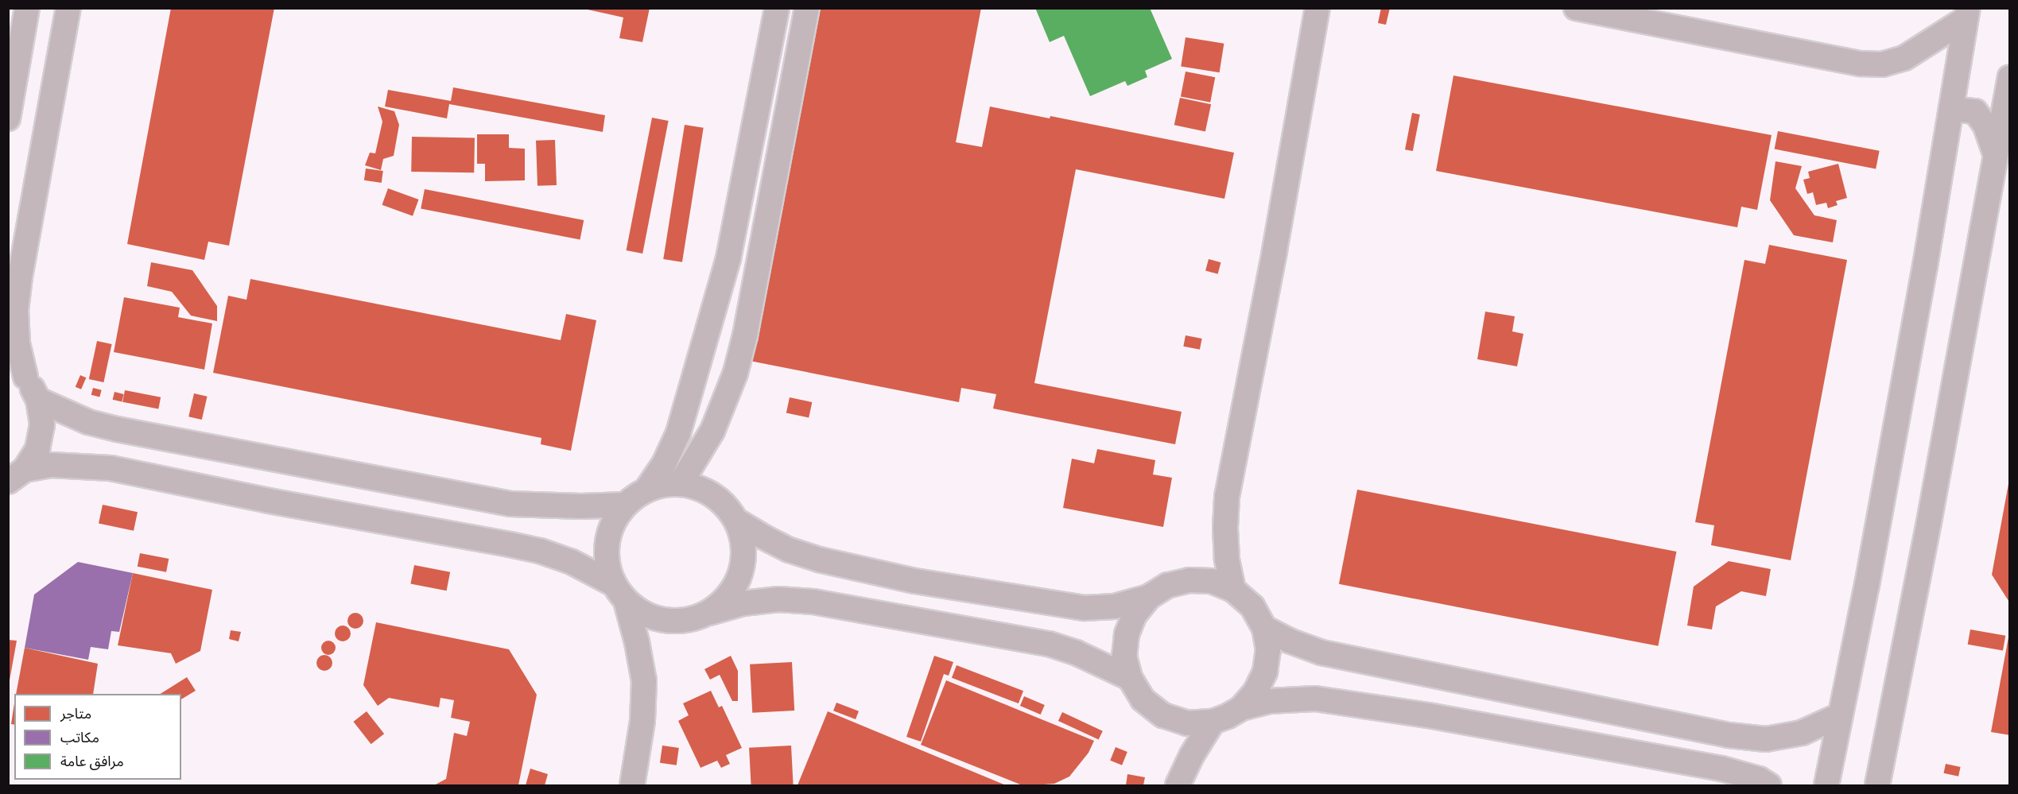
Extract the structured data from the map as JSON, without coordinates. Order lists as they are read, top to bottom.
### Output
{
  "legend": ["متاجر", "مكاتب", "مرافق عامة"]
}
